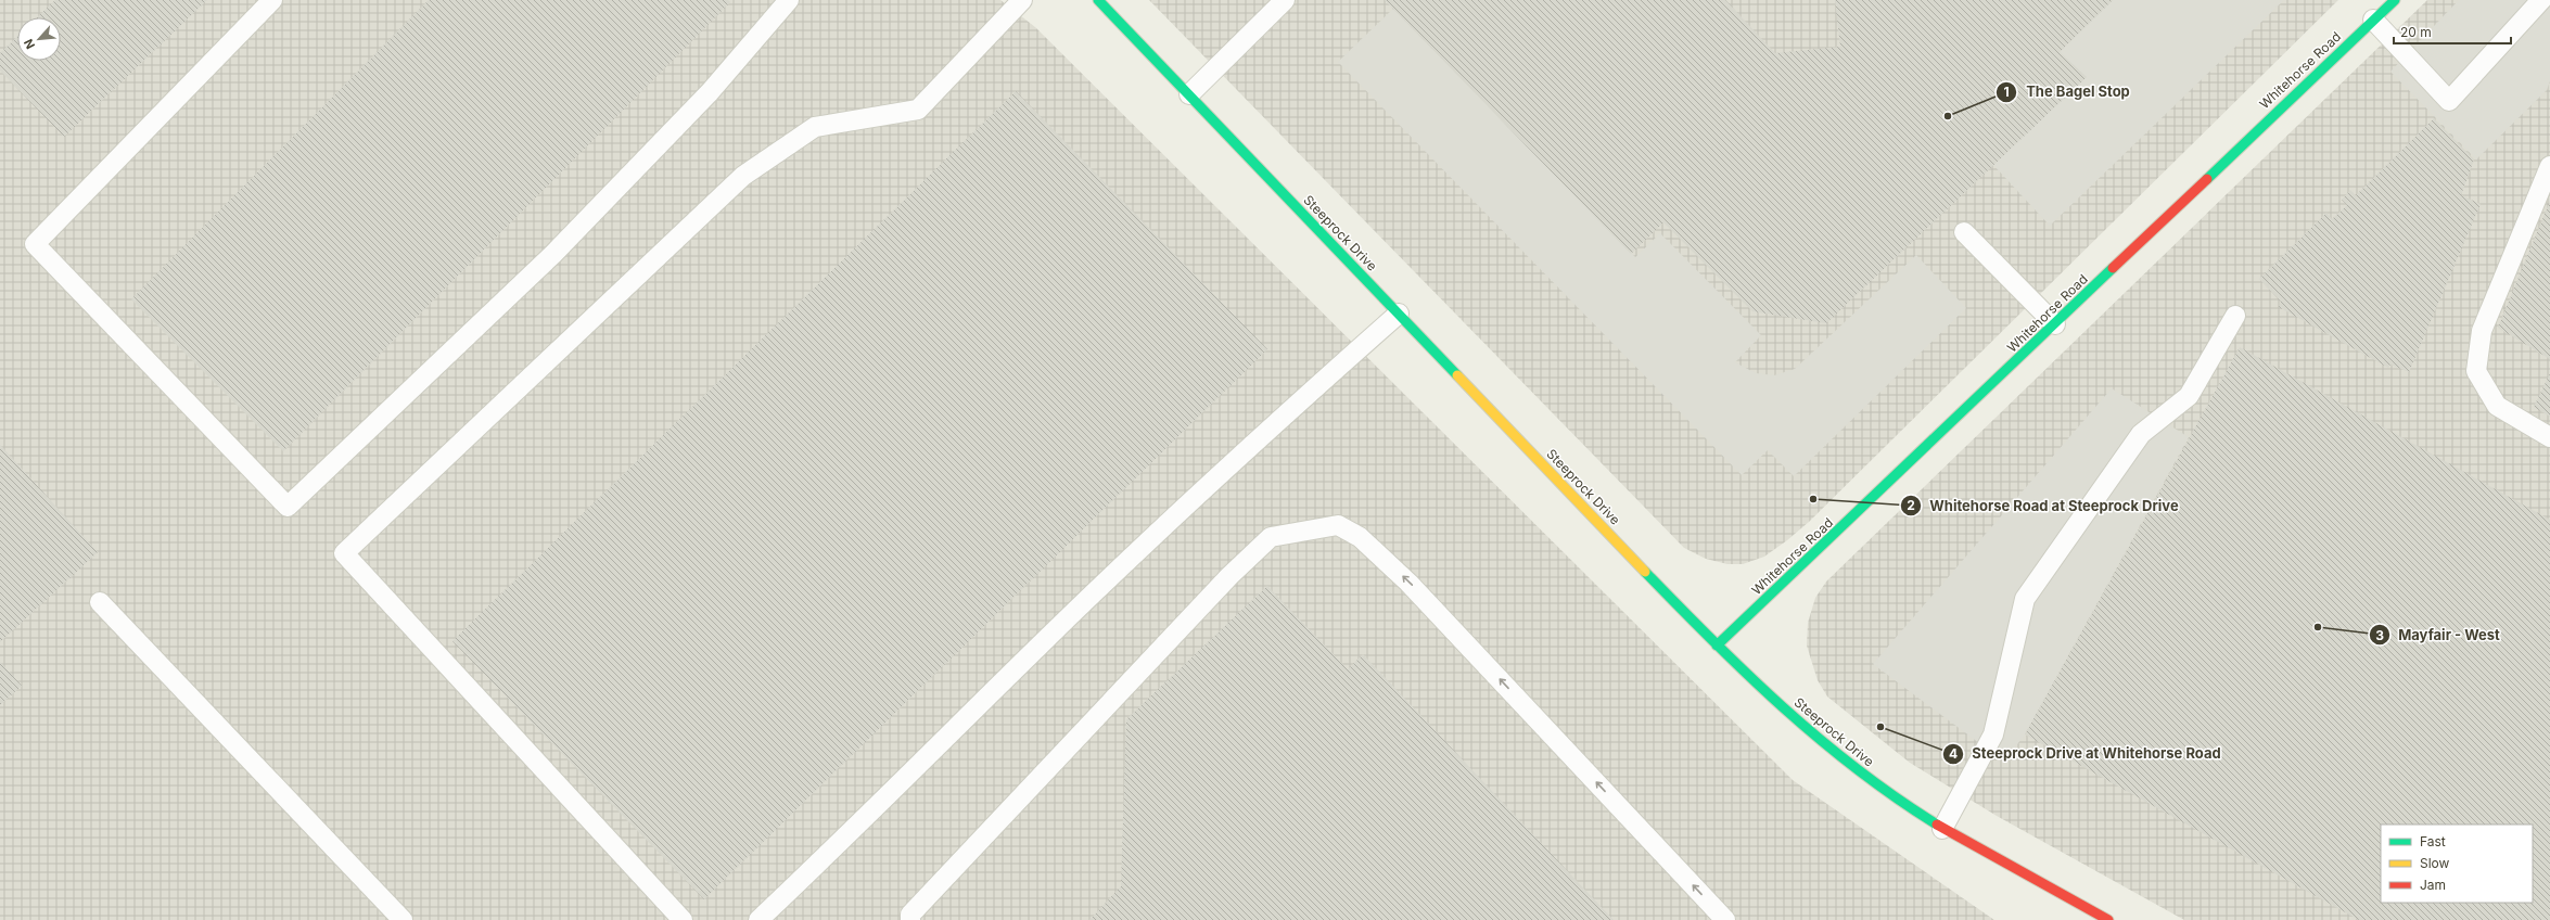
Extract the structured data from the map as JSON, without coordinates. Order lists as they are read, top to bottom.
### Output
{
  "streets": {
    "street": ["Whitehorse Road", "Steeprock Drive"]
  },
  "crossings": [
    ["Whitehorse Road", "Steeprock Drive"]
  ],
  "places": [
    "The Bagel Stop",
    "Whitehorse Road at Steeprock Drive",
    "Mayfair - West",
    "Steeprock Drive at Whitehorse Road"
  ],
  "legend": ["Fast", "Slow", "Jam"],
  "scale_bar": "20 m",
  "north": "bottom left"
}
